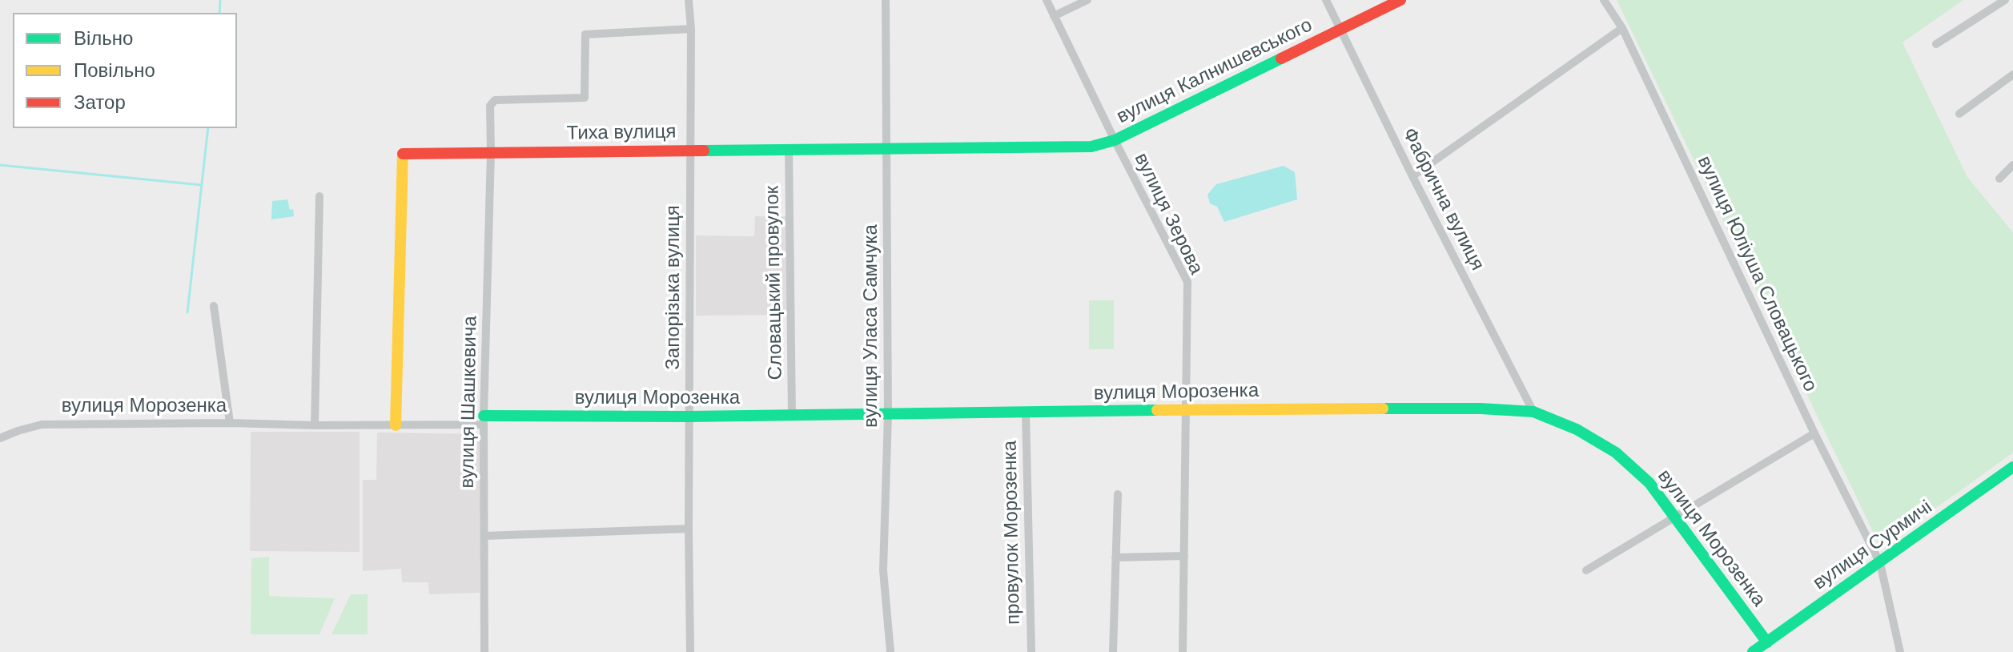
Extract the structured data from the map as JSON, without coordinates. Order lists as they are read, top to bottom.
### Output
{
  "streets": {
    "street": [
      "вулиця Калнишевського",
      "Тиха вулиця",
      "Фабрична вулиця",
      "вулиця Зерова",
      "вулиця Юліуша Словацького",
      "Словацький провулок",
      "Запорізька вулиця",
      "вулиця Уласа Самчука",
      "вулиця Морозенка",
      "вулиця Шашкевича",
      "провулок Морозенка",
      "вулиця Сурмичі"
    ]
  },
  "crossings": [
    ["вулиця Калнишевського", "Тиха вулиця"],
    ["вулиця Калнишевського", "Фабрична вулиця"],
    ["вулиця Калнишевського", "вулиця Зерова"],
    ["Тиха вулиця", "вулиця Зерова"],
    ["Тиха вулиця", "Словацький провулок"],
    ["Тиха вулиця", "Запорізька вулиця"],
    ["Тиха вулиця", "вулиця Уласа Самчука"],
    ["Тиха вулиця", "вулиця Морозенка"],
    ["Тиха вулиця", "вулиця Шашкевича"],
    ["Фабрична вулиця", "вулиця Морозенка"],
    ["вулиця Зерова", "вулиця Морозенка"],
    ["вулиця Юліуша Словацького", "вулиця Сурмичі"],
    ["Словацький провулок", "вулиця Морозенка"],
    ["Запорізька вулиця", "вулиця Морозенка"],
    ["Запорізька вулиця", "вулиця Шашкевича"],
    ["вулиця Уласа Самчука", "вулиця Морозенка"],
    ["вулиця Морозенка", "вулиця Шашкевича"],
    ["вулиця Морозенка", "провулок Морозенка"],
    ["вулиця Морозенка", "вулиця Сурмичі"]
  ],
  "legend": ["Вільно", "Повільно", "Затор"]
}
